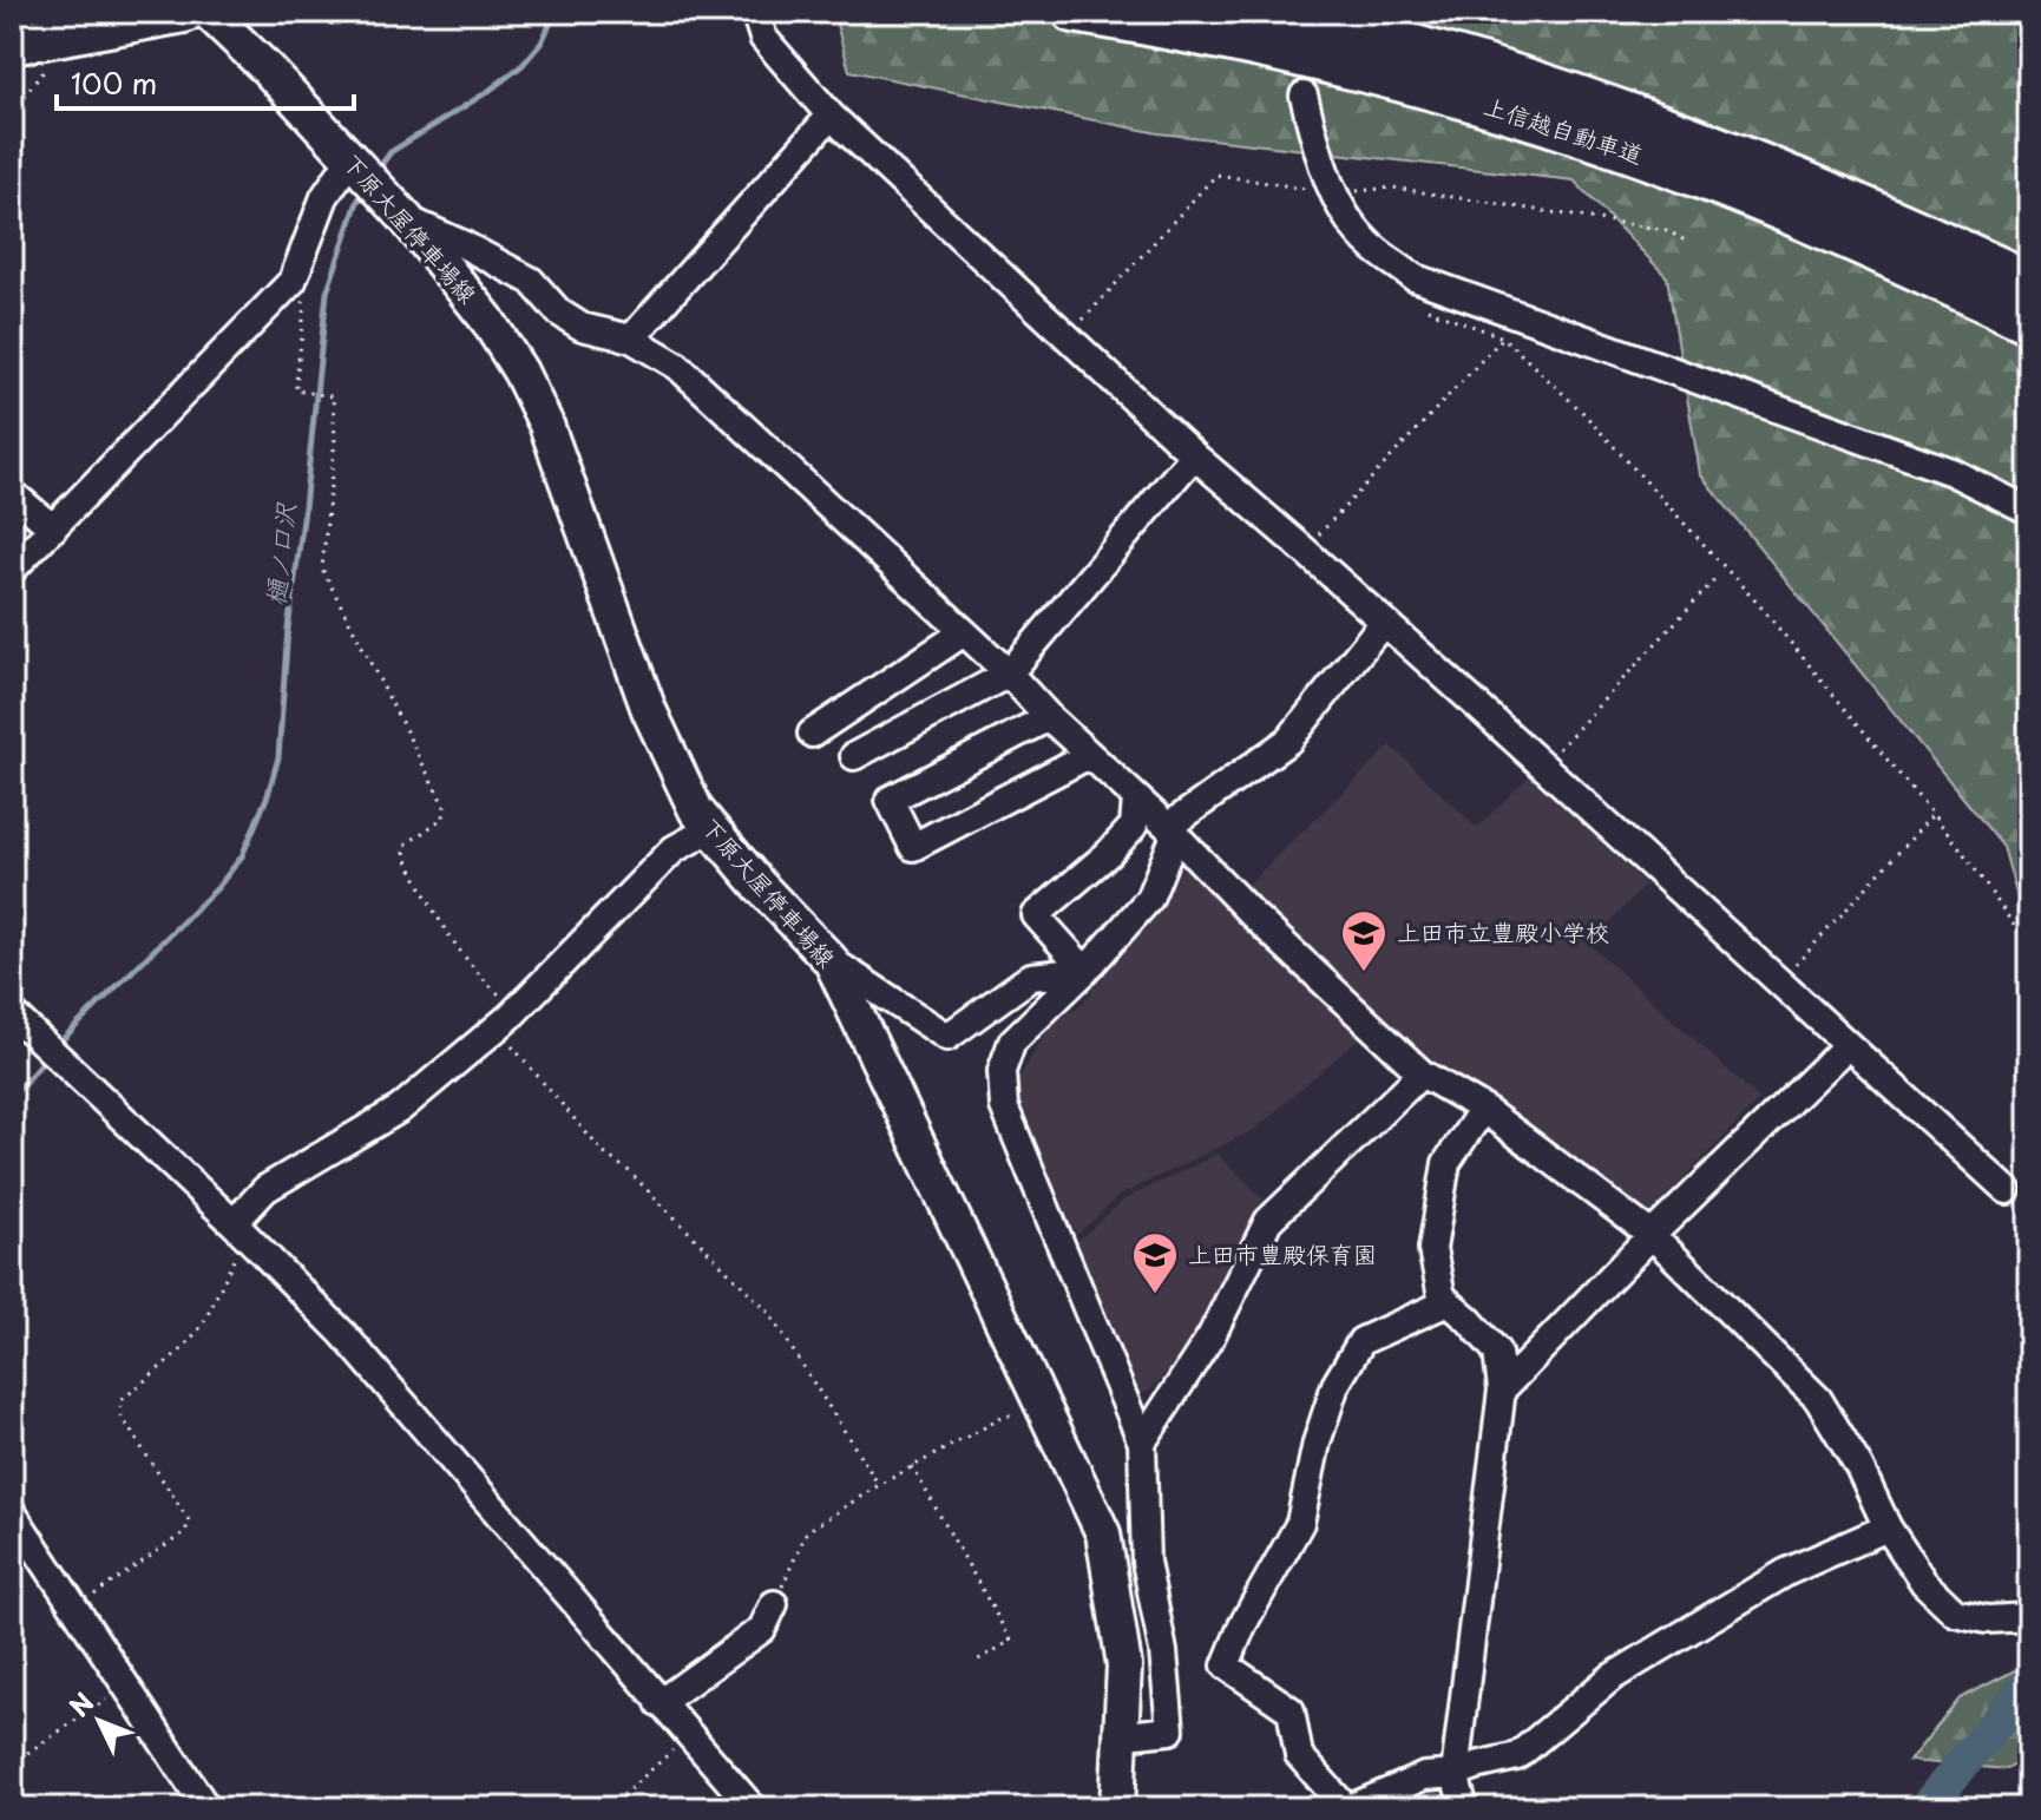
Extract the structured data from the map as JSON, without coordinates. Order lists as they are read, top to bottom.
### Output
{
  "streets": {
    "highway": ["上信越自動車道"],
    "main road": ["下原大屋停車場線"]
  },
  "water": ["樋ノ口沢"],
  "places": {
    "school or university": ["上田市立豊殿小学校", "上田市豊殿保育園"]
  },
  "scale_bar": "100 m",
  "north": "top left"
}
